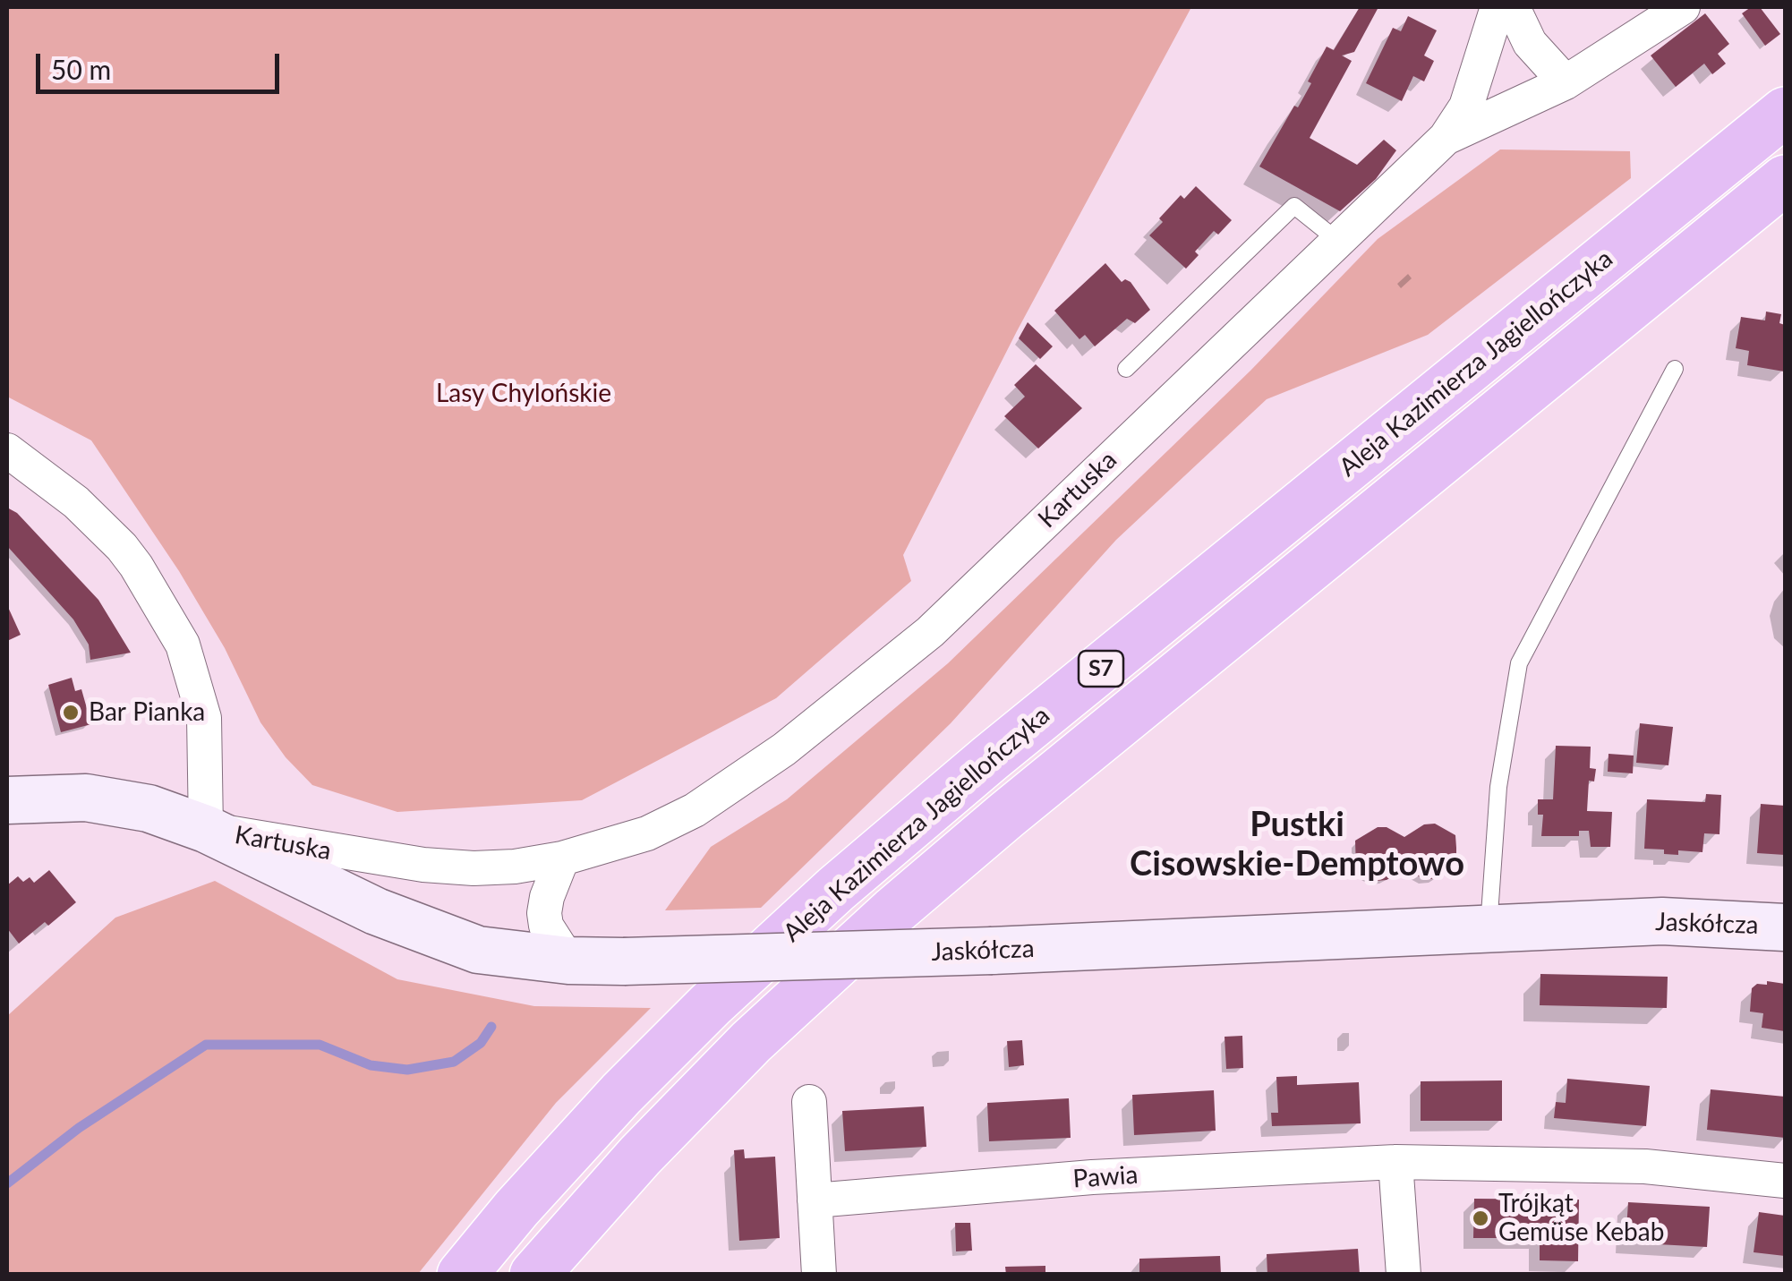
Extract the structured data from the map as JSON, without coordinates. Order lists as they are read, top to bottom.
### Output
{
  "streets": {
    "highway": ["Aleja Kazimierza Jagiellończyka", "S7"],
    "street": ["Kartuska", "Jaskółcza", "Pawia"]
  },
  "crossings": [
    ["Kartuska", "Jaskółcza"]
  ],
  "districts": ["Pustki Cisowskie-Demptowo"],
  "parks": ["Lasy Chylońskie"],
  "places": ["Bar Pianka", "Trójkąt Gemüse Kebab"],
  "scale_bar": "50 m"
}
